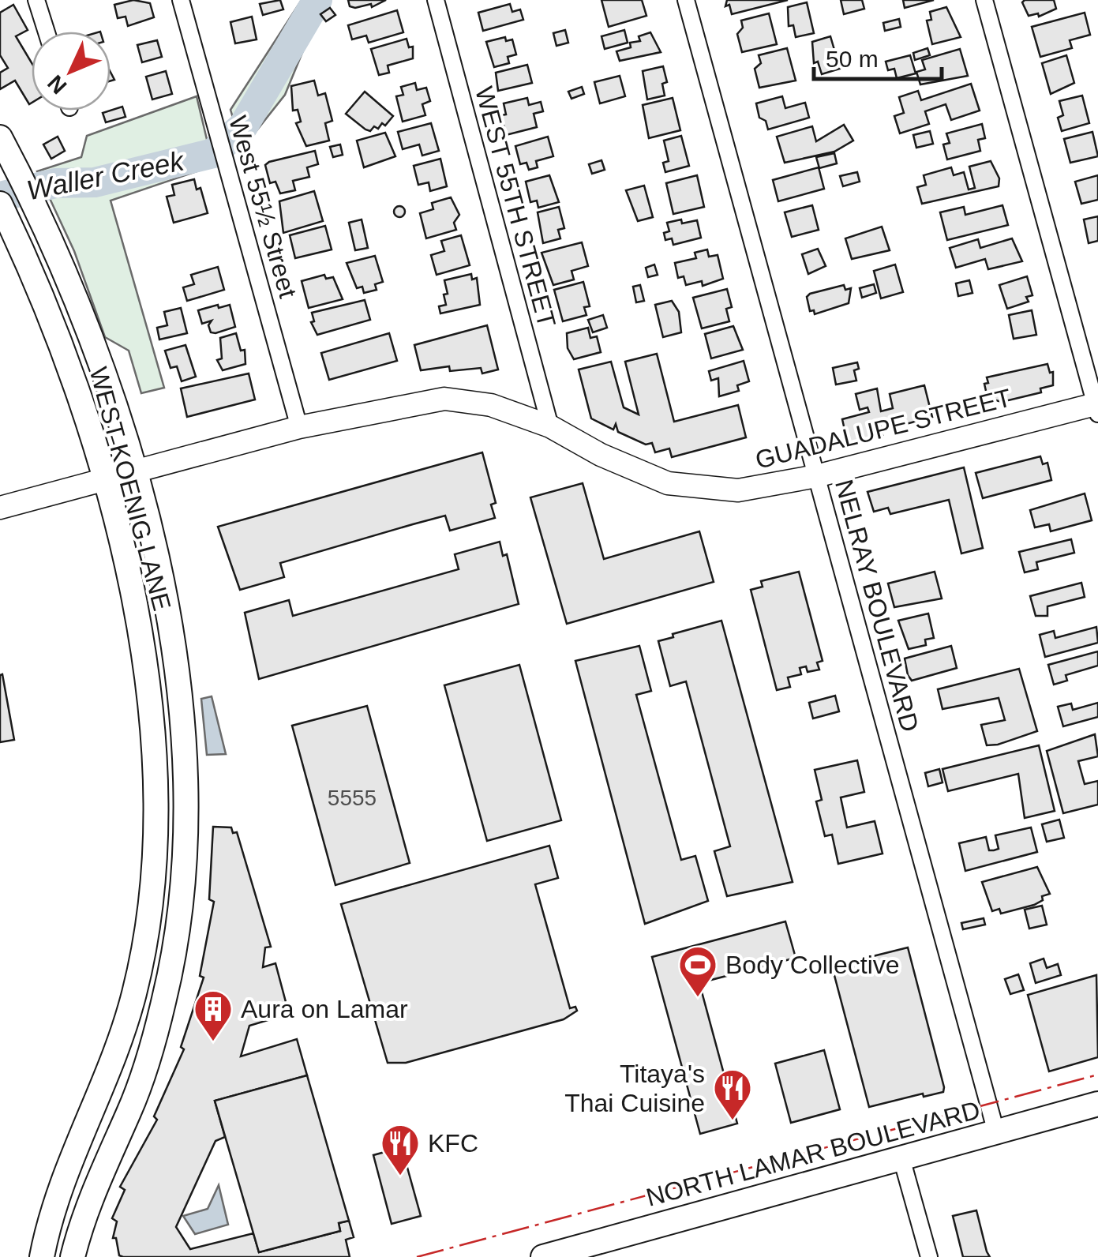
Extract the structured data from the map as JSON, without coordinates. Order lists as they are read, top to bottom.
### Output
{
  "streets": {
    "main road": ["WEST KOENIG LANE", "NORTH LAMAR BOULEVARD"],
    "street": [
      "West 55½ Street",
      "WEST 55TH STREET",
      "GUADALUPE STREET",
      "NELRAY BOULEVARD"
    ]
  },
  "crossings": [
    ["West 55½ Street", "GUADALUPE STREET"],
    ["WEST 55TH STREET", "GUADALUPE STREET"],
    ["GUADALUPE STREET", "WEST KOENIG LANE"],
    ["GUADALUPE STREET", "NELRAY BOULEVARD"],
    ["NELRAY BOULEVARD", "NORTH LAMAR BOULEVARD"]
  ],
  "water": ["Waller Creek"],
  "places": {
    "sports": ["Body Collective"],
    "building": ["Aura on Lamar"],
    "restaurant": ["Titaya's Thai Cuisine", "KFC"]
  },
  "house_numbers": ["5555"],
  "scale_bar": "50 m",
  "north": "bottom left"
}
